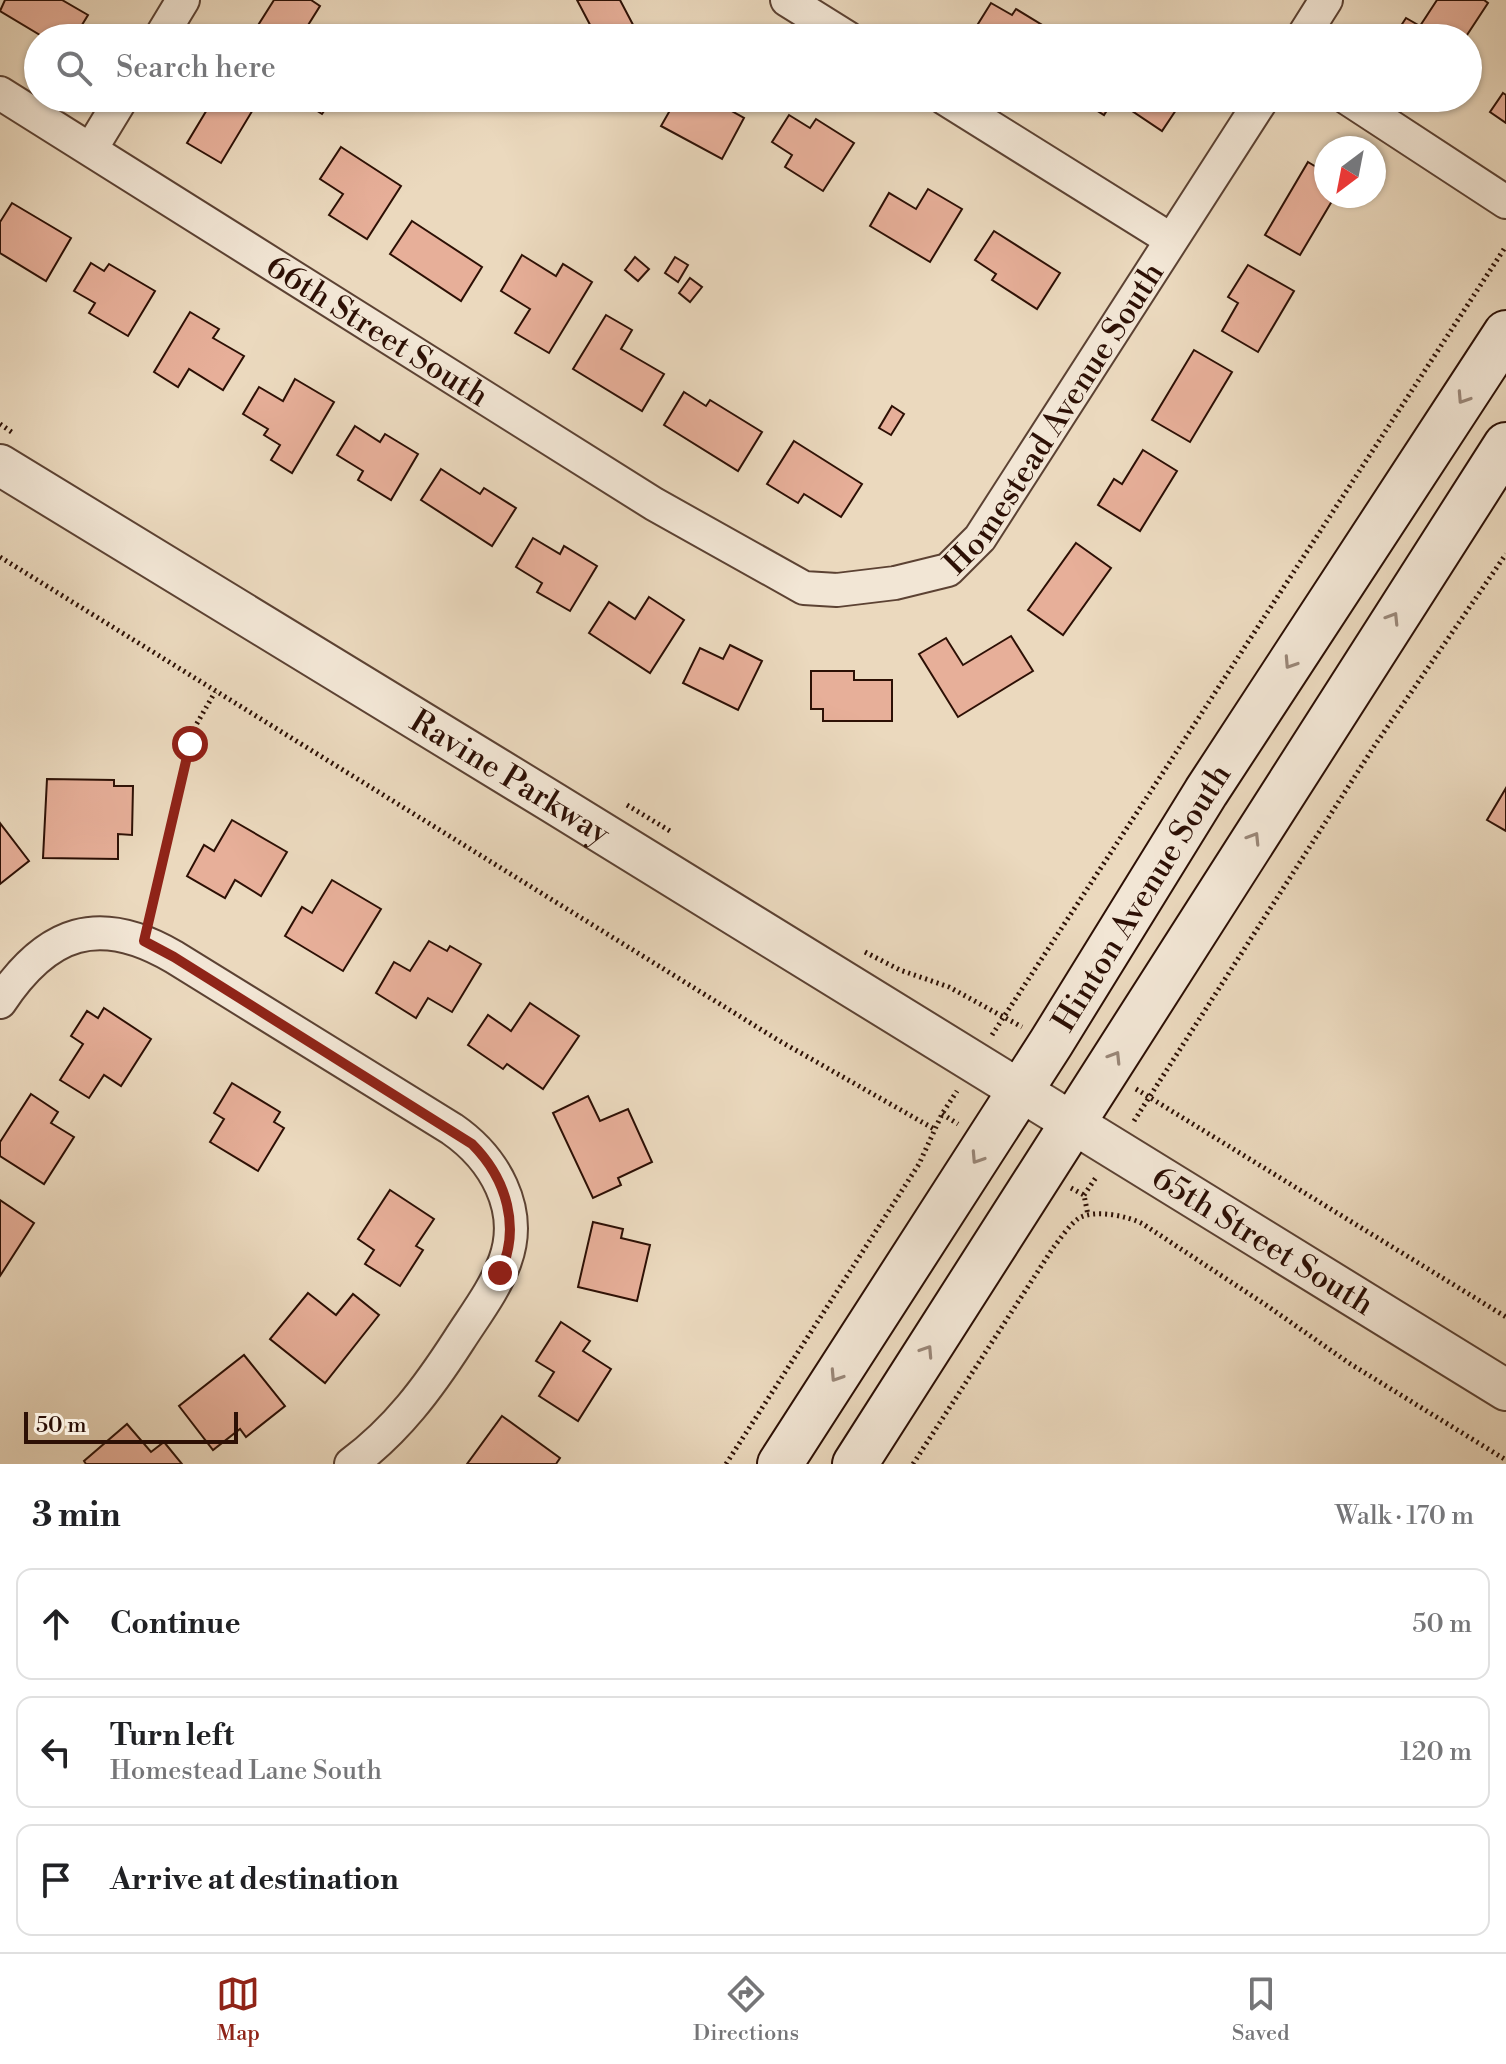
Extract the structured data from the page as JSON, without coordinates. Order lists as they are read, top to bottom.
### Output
{
  "streets": {
    "main road": ["Hinton Avenue South"],
    "street": [
      "66th Street South",
      "Homestead Avenue South",
      "Ravine Parkway",
      "65th Street South"
    ]
  },
  "crossings": [
    ["66th Street South", "Homestead Avenue South"],
    ["Ravine Parkway", "Hinton Avenue South"],
    ["Ravine Parkway", "65th Street South"],
    ["Hinton Avenue South", "65th Street South"]
  ],
  "scale_bar": "50 m",
  "north": "bottom left",
  "page": {
    "search": "Search here",
    "scale": "50 m",
    "heading": ["3 min", "Walk · 170 m"],
    "list": [
      ["Continue", "50 m"],
      ["Turn left", "Homestead Lane South", "120 m"],
      "Arrive at destination"
    ],
    "nav": ["Map", "Directions", "Saved"]
  }
}
